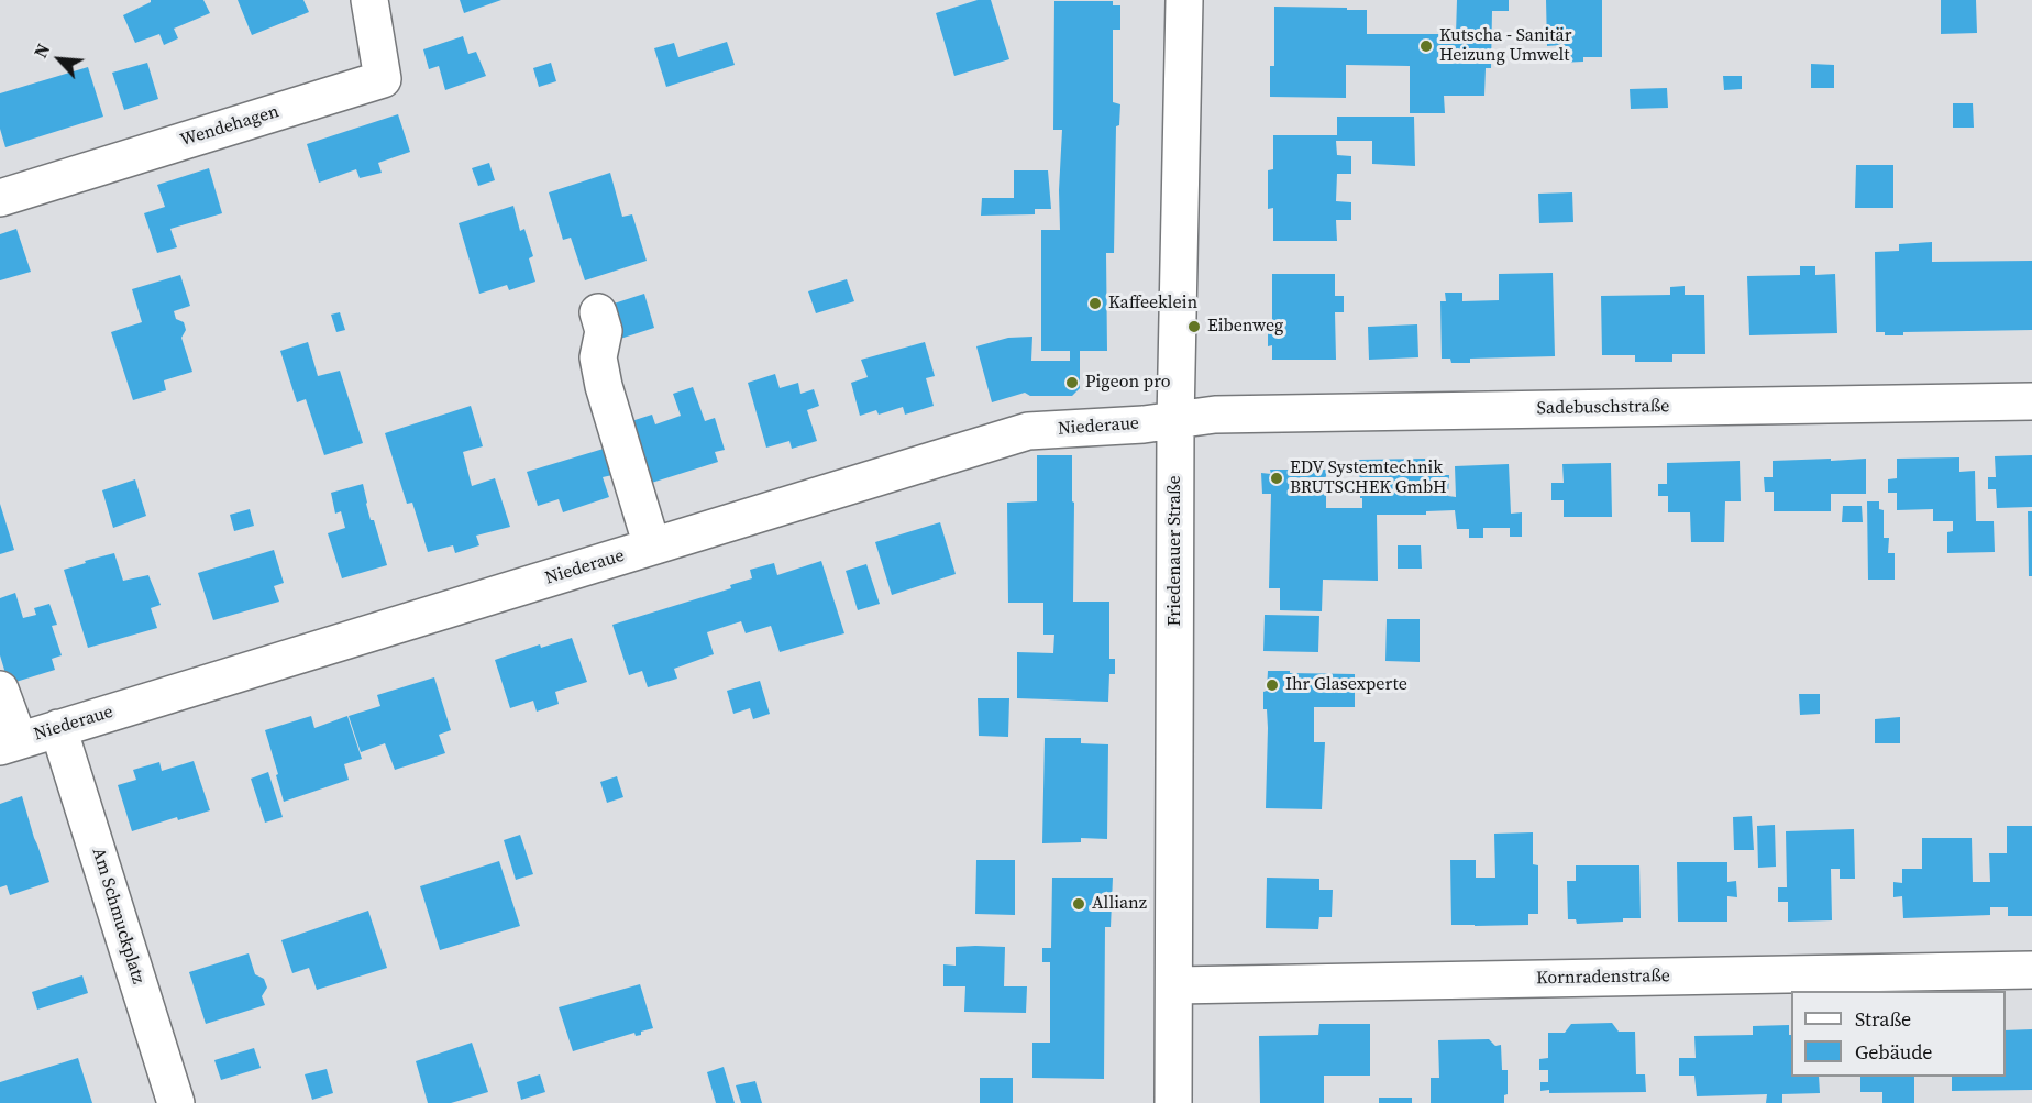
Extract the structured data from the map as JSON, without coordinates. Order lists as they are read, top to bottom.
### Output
{
  "streets": {
    "street": [
      "Wendehagen",
      "Sadebuschstraße",
      "Niederaue",
      "Friedenauer Straße",
      "Am Schmuckplatz",
      "Kornradenstraße"
    ]
  },
  "crossings": [
    ["Sadebuschstraße", "Niederaue"],
    ["Sadebuschstraße", "Friedenauer Straße"],
    ["Niederaue", "Friedenauer Straße"],
    ["Niederaue", "Am Schmuckplatz"],
    ["Friedenauer Straße", "Kornradenstraße"]
  ],
  "places": [
    "Kutscha - Sanitär Heizung Umwelt",
    "Kaffeeklein",
    "Eibenweg",
    "Pigeon pro",
    "EDV Systemtechnik BRUTSCHEK GmbH",
    "Ihr Glasexperte",
    "Allianz"
  ],
  "legend": ["Straße", "Gebäude"],
  "north": "top left"
}
